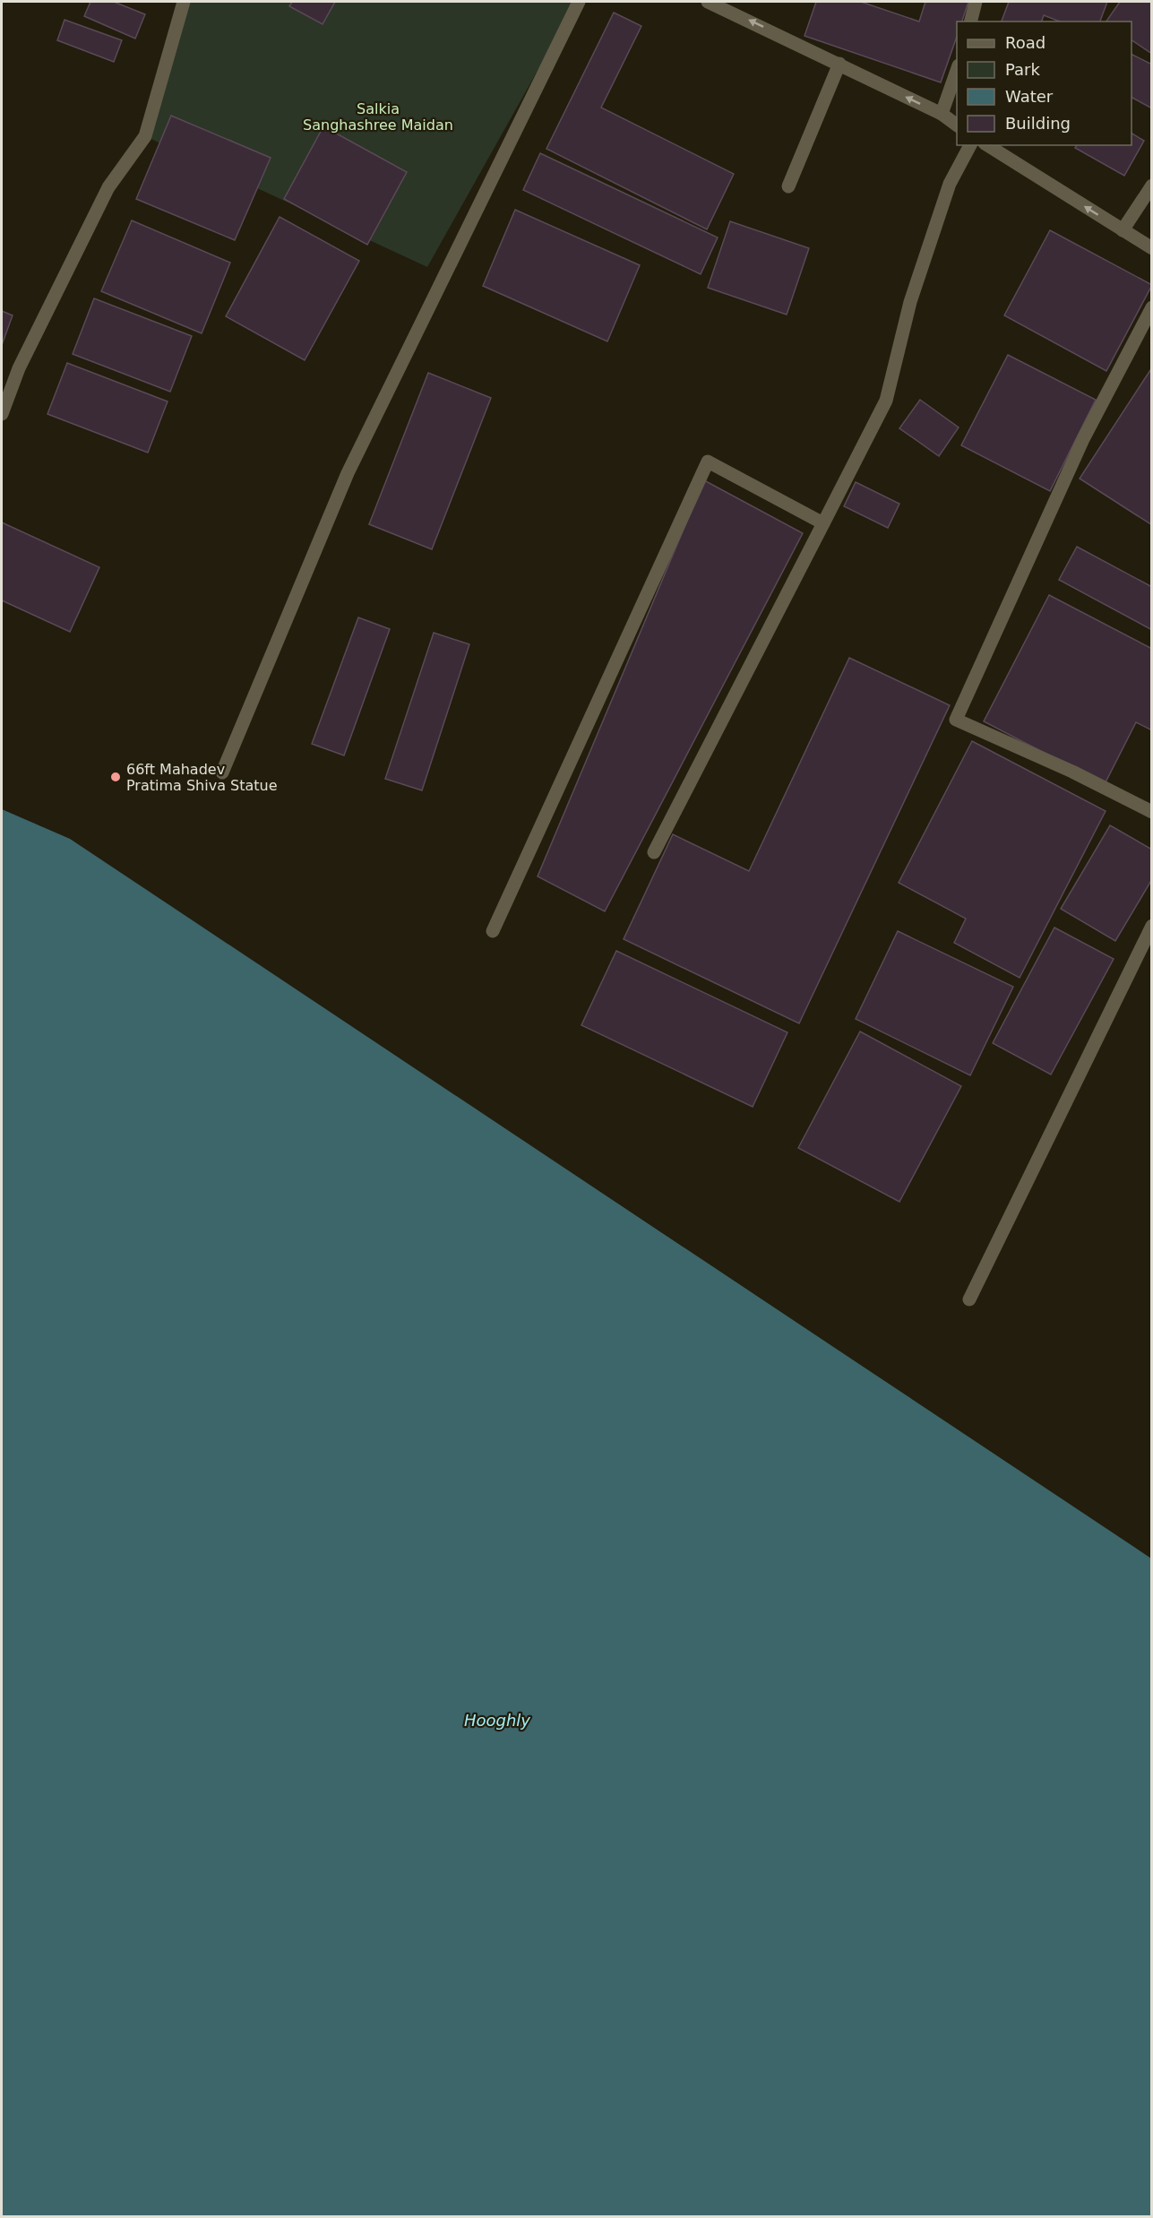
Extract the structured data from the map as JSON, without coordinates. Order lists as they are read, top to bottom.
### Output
{
  "water": ["Hooghly"],
  "parks": ["Salkia Sanghashree Maidan"],
  "places": ["66ft Mahadev Pratima Shiva Statue"],
  "legend": [
    "Road",
    "Park",
    "Water",
    "Building"
  ]
}
